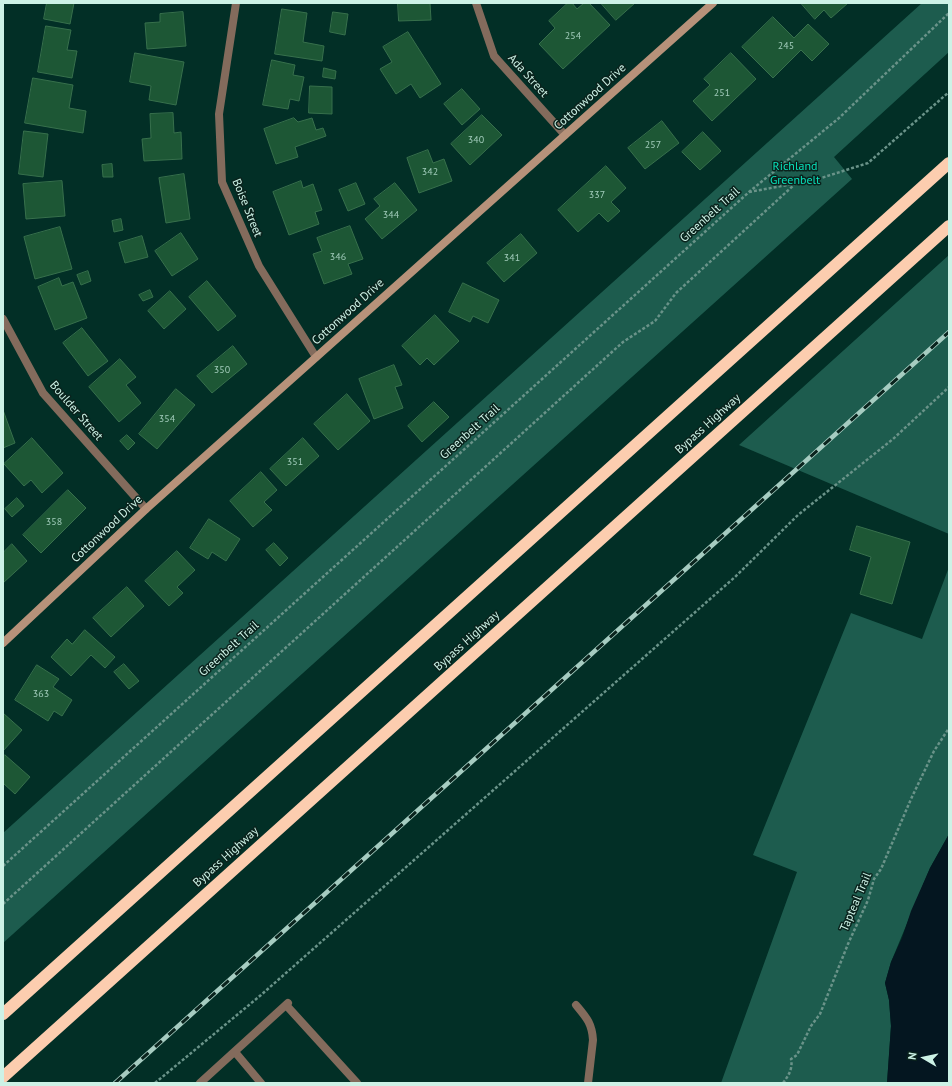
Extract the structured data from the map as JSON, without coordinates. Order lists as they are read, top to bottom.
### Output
{
  "streets": {
    "highway": ["Bypass Highway"],
    "street": [
      "Ada Street",
      "Cottonwood Drive",
      "Boise Street",
      "Boulder Street"
    ],
    "path": ["Greenbelt Trail", "Tapteal Trail"]
  },
  "crossings": [
    ["Ada Street", "Cottonwood Drive"],
    ["Cottonwood Drive", "Boise Street"],
    ["Cottonwood Drive", "Boulder Street"]
  ],
  "parks": ["Richland Greenbelt"],
  "house_numbers": [
    "254",
    "245",
    "251",
    "340",
    "257",
    "342",
    "337",
    "344",
    "346",
    "341",
    "350",
    "354",
    "351",
    "358",
    "363"
  ],
  "north": "left"
}
